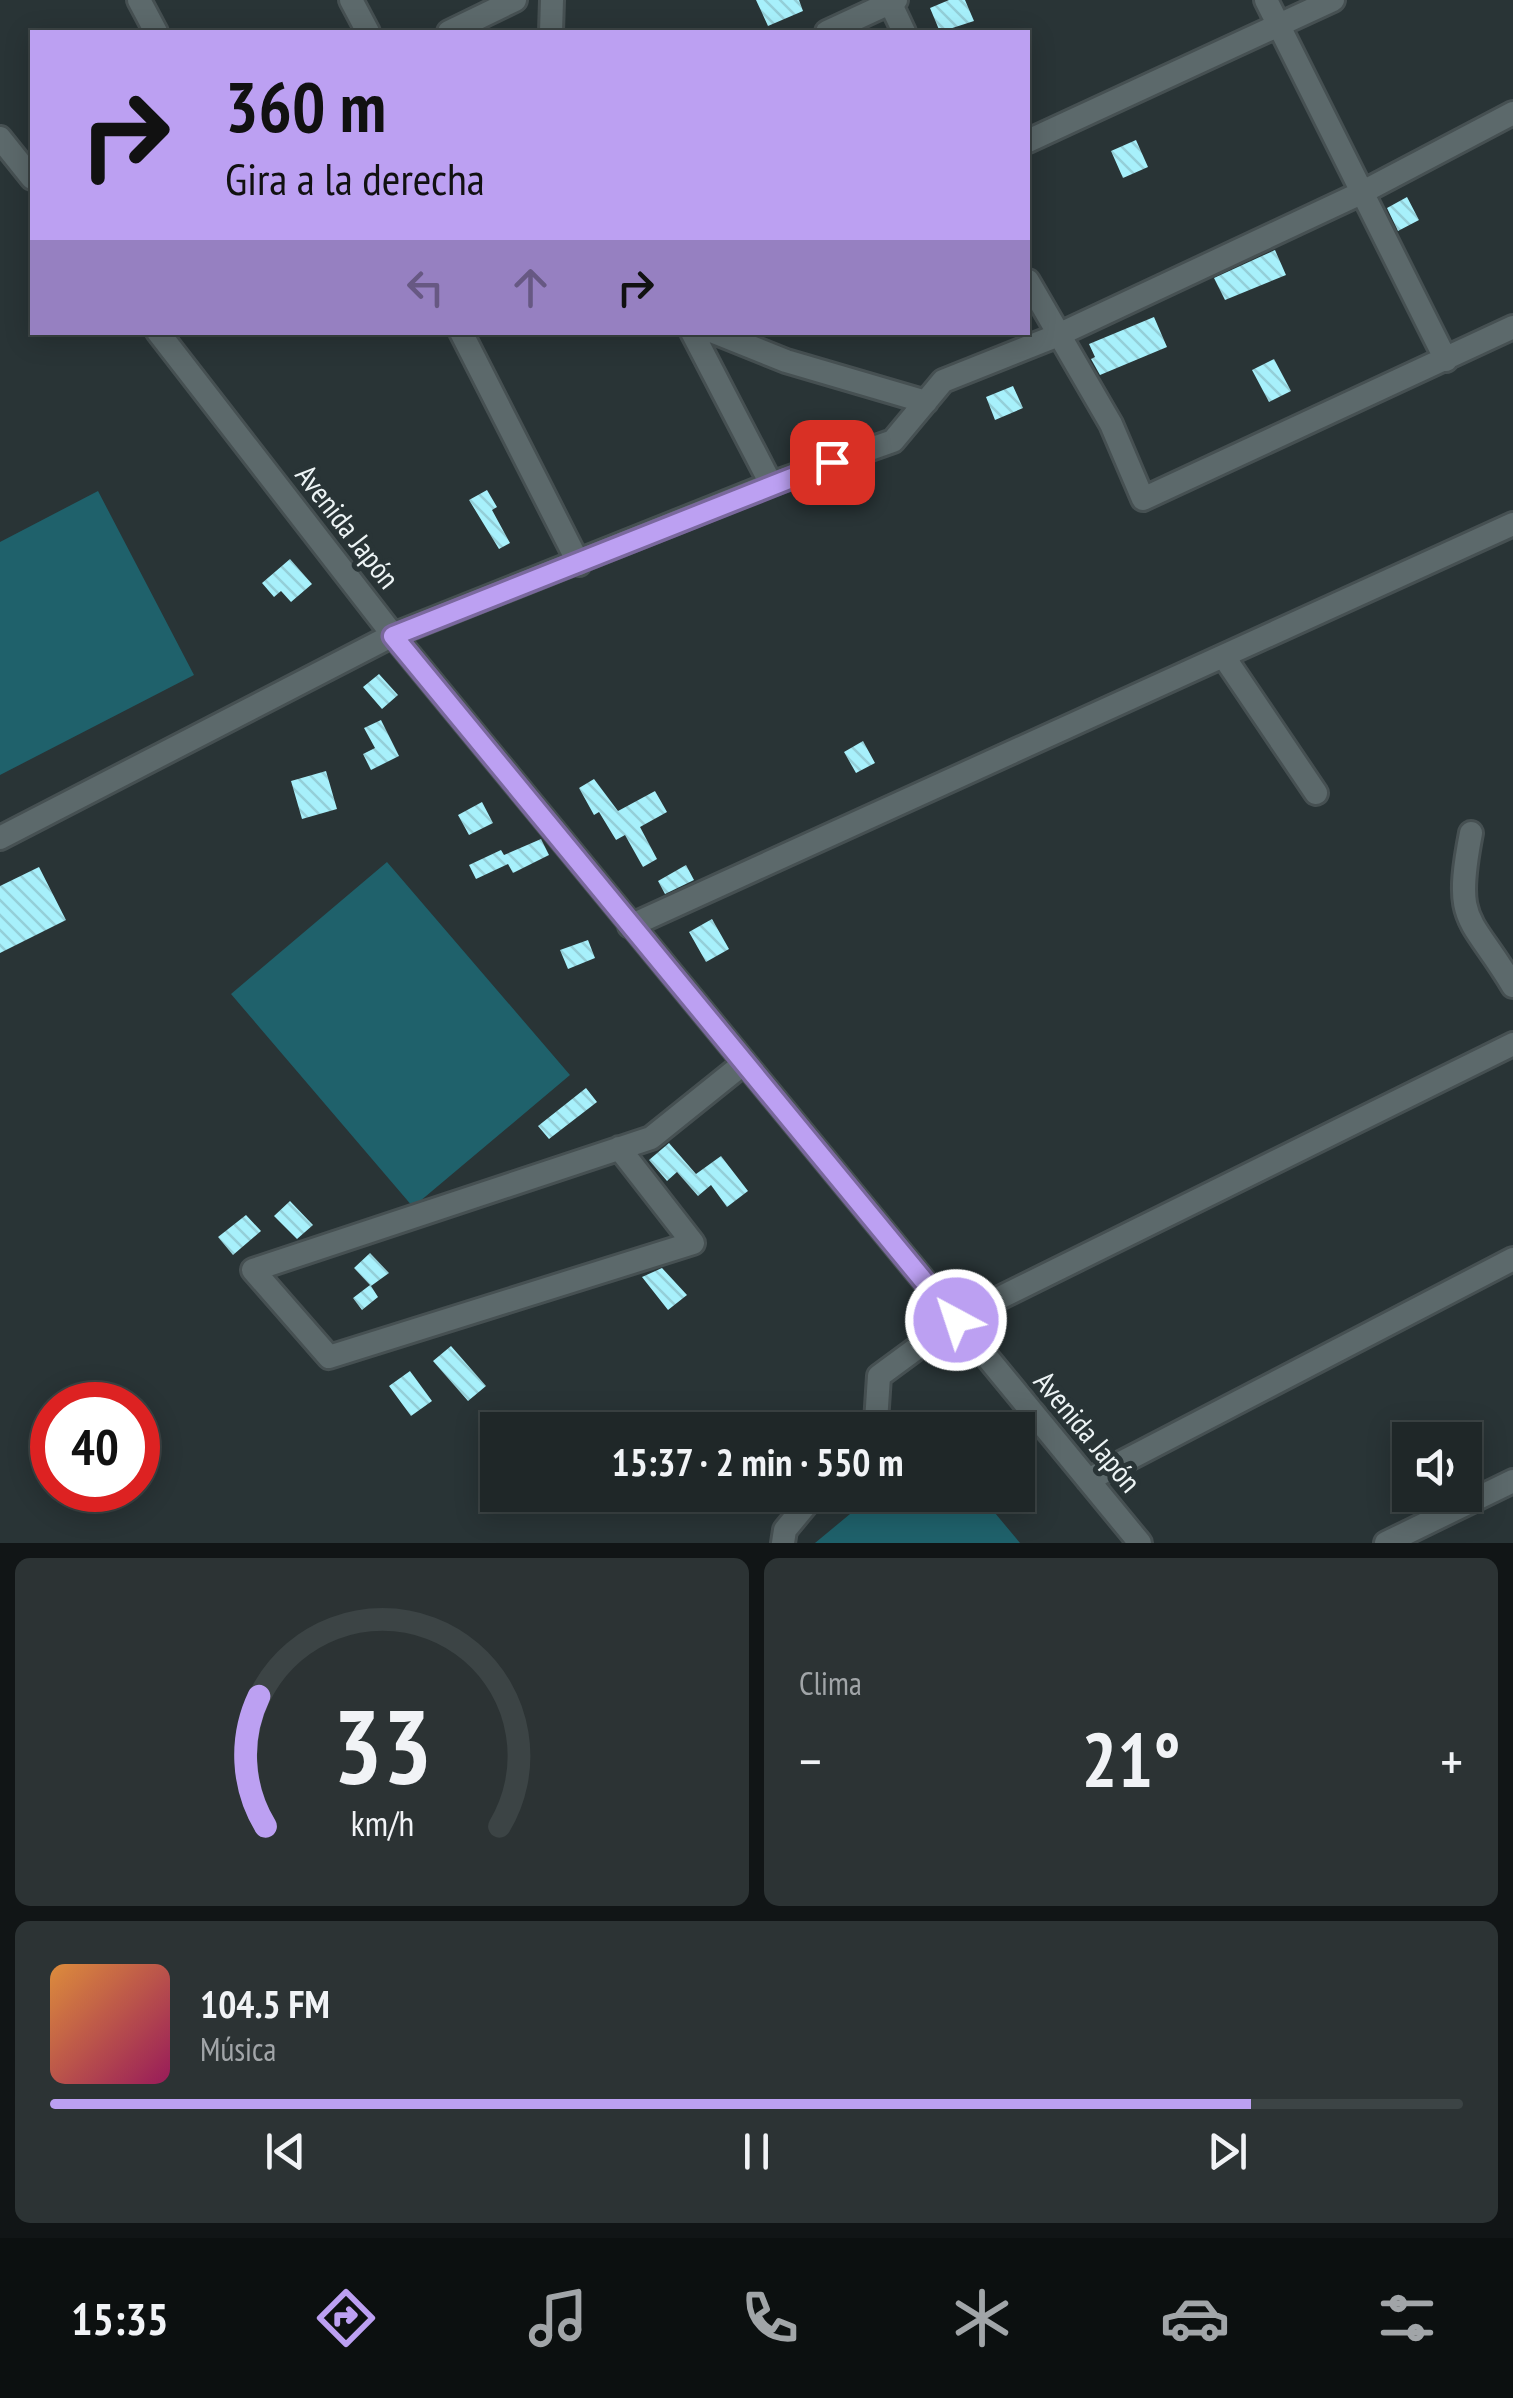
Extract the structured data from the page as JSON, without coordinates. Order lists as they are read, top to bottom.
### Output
{
  "streets": {
    "street": ["Avenida Japón"]
  },
  "page": {
    "turn": ["360 m", "Gira a la derecha"],
    "limit": "40",
    "trip": "15:37 · 2 min · 550 m",
    "tile": "Clima",
    "heat": ["−", "21°", "+"],
    "song": ["104.5 FM", "Música"],
    "tabs": "15:35",
    "gauge": ["33", "km/h"]
  }
}
